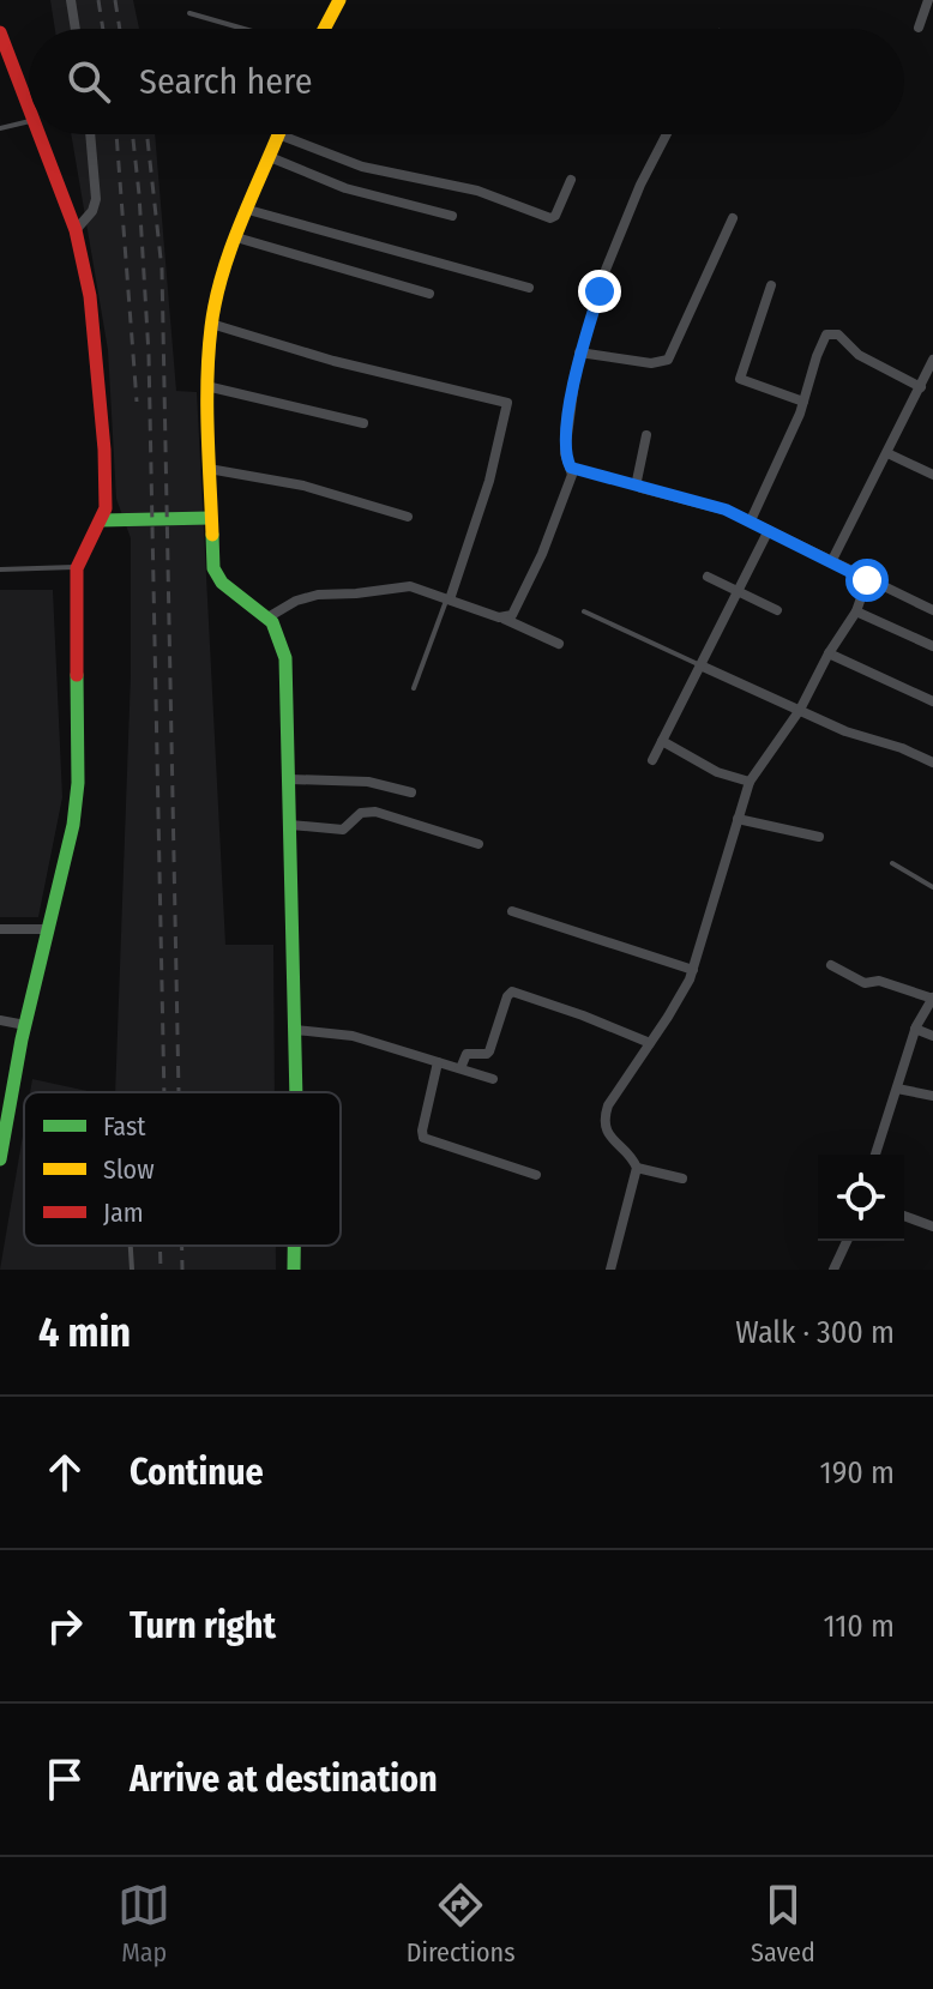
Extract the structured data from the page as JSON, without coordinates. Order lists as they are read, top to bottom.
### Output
{
  "legend": ["Fast", "Slow", "Jam"],
  "page": {
    "search": "Search here",
    "heading": ["4 min", "Walk · 300 m"],
    "list": [
      ["Continue", "190 m"],
      ["Turn right", "110 m"],
      "Arrive at destination"
    ],
    "nav": ["Map", "Directions", "Saved"]
  }
}
